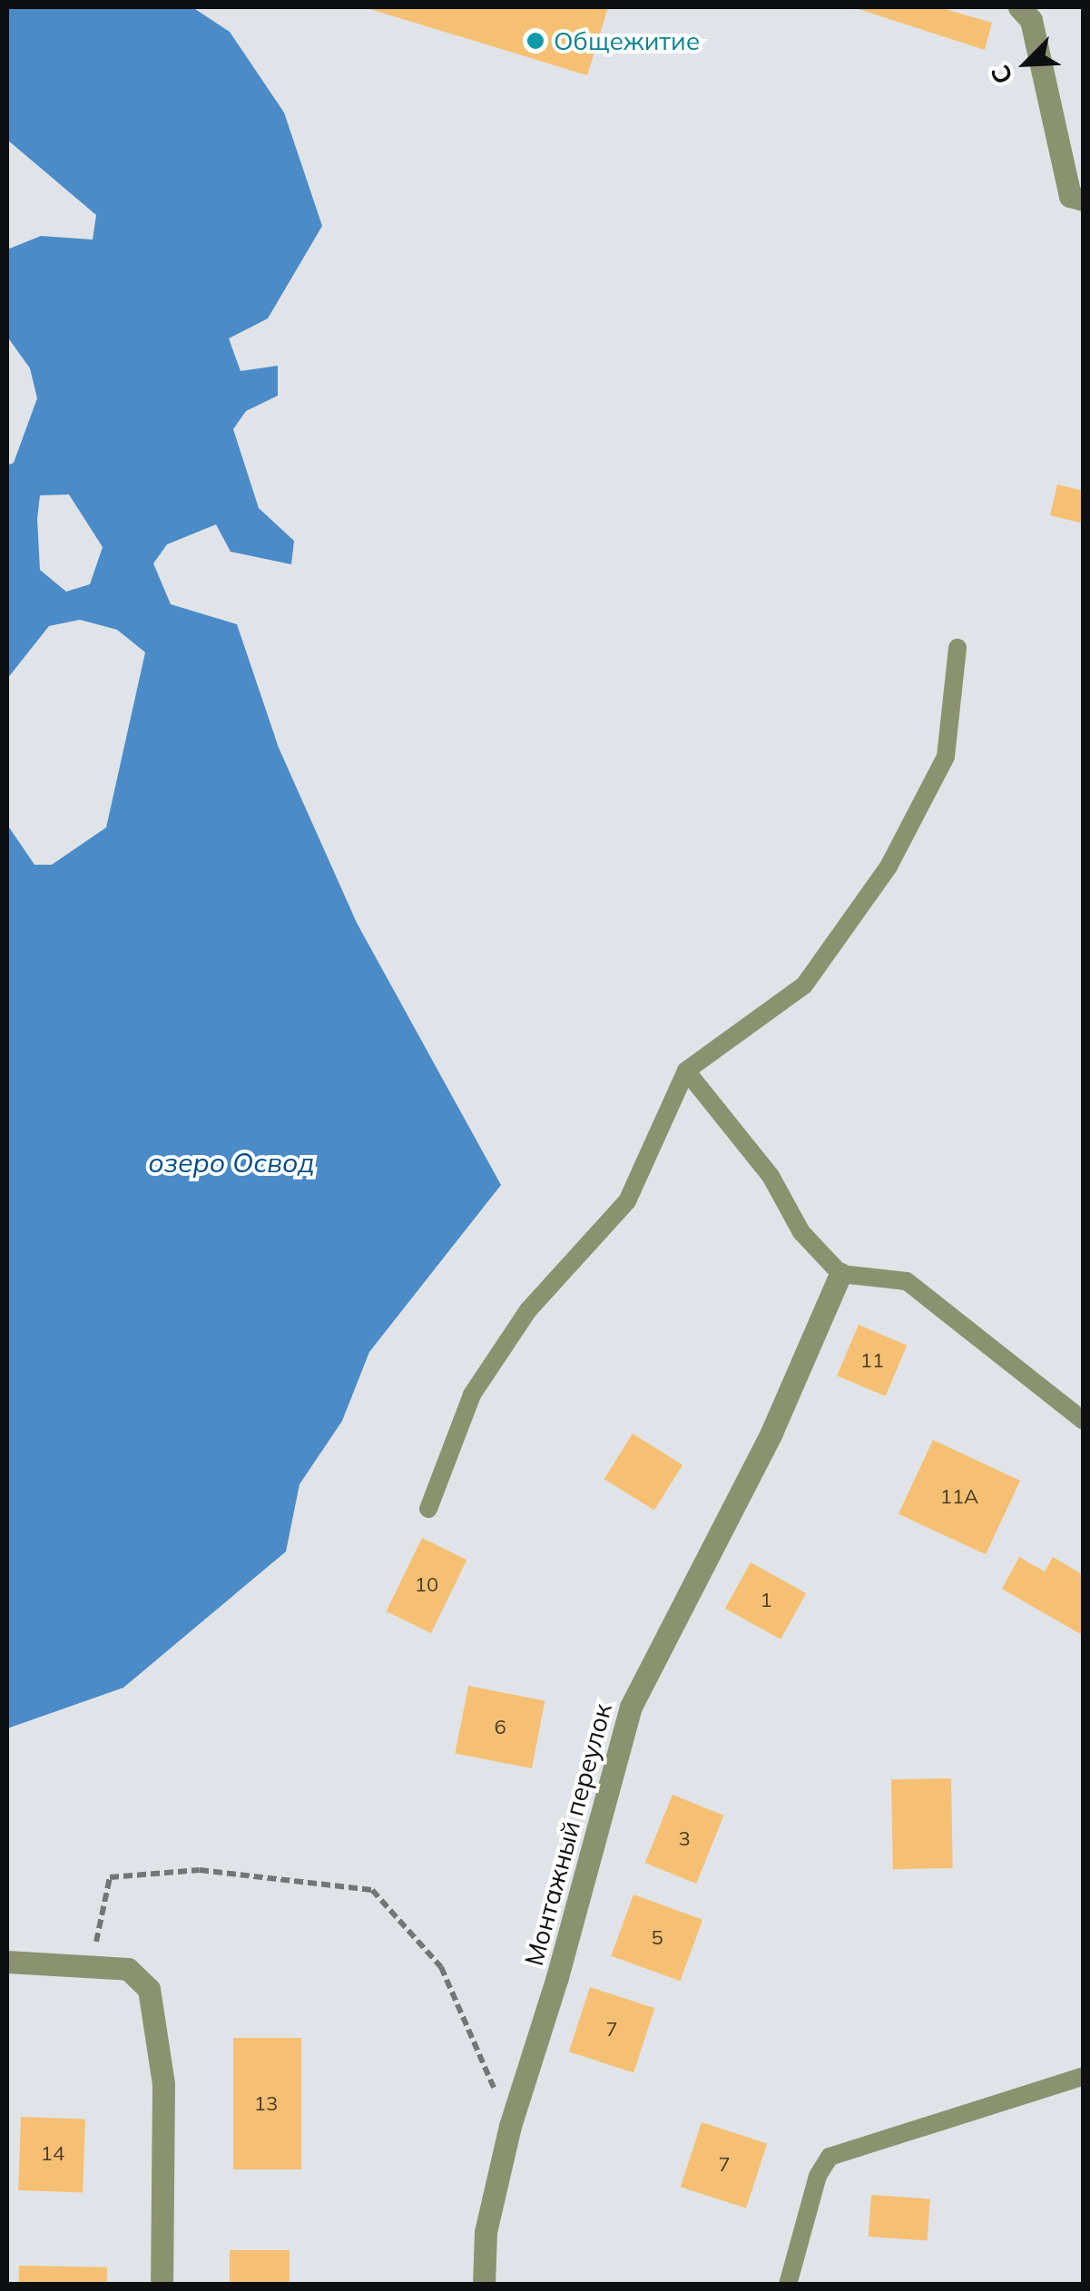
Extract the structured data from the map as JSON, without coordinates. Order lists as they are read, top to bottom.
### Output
{
  "streets": {
    "street": ["Монтажный переулок"]
  },
  "water": ["озеро Освод"],
  "places": ["Общежитие"],
  "house_numbers": [
    "11",
    "11А",
    "10",
    "1",
    "6",
    "3",
    "5",
    "7",
    "13",
    "14",
    "7"
  ],
  "north": "bottom left"
}
